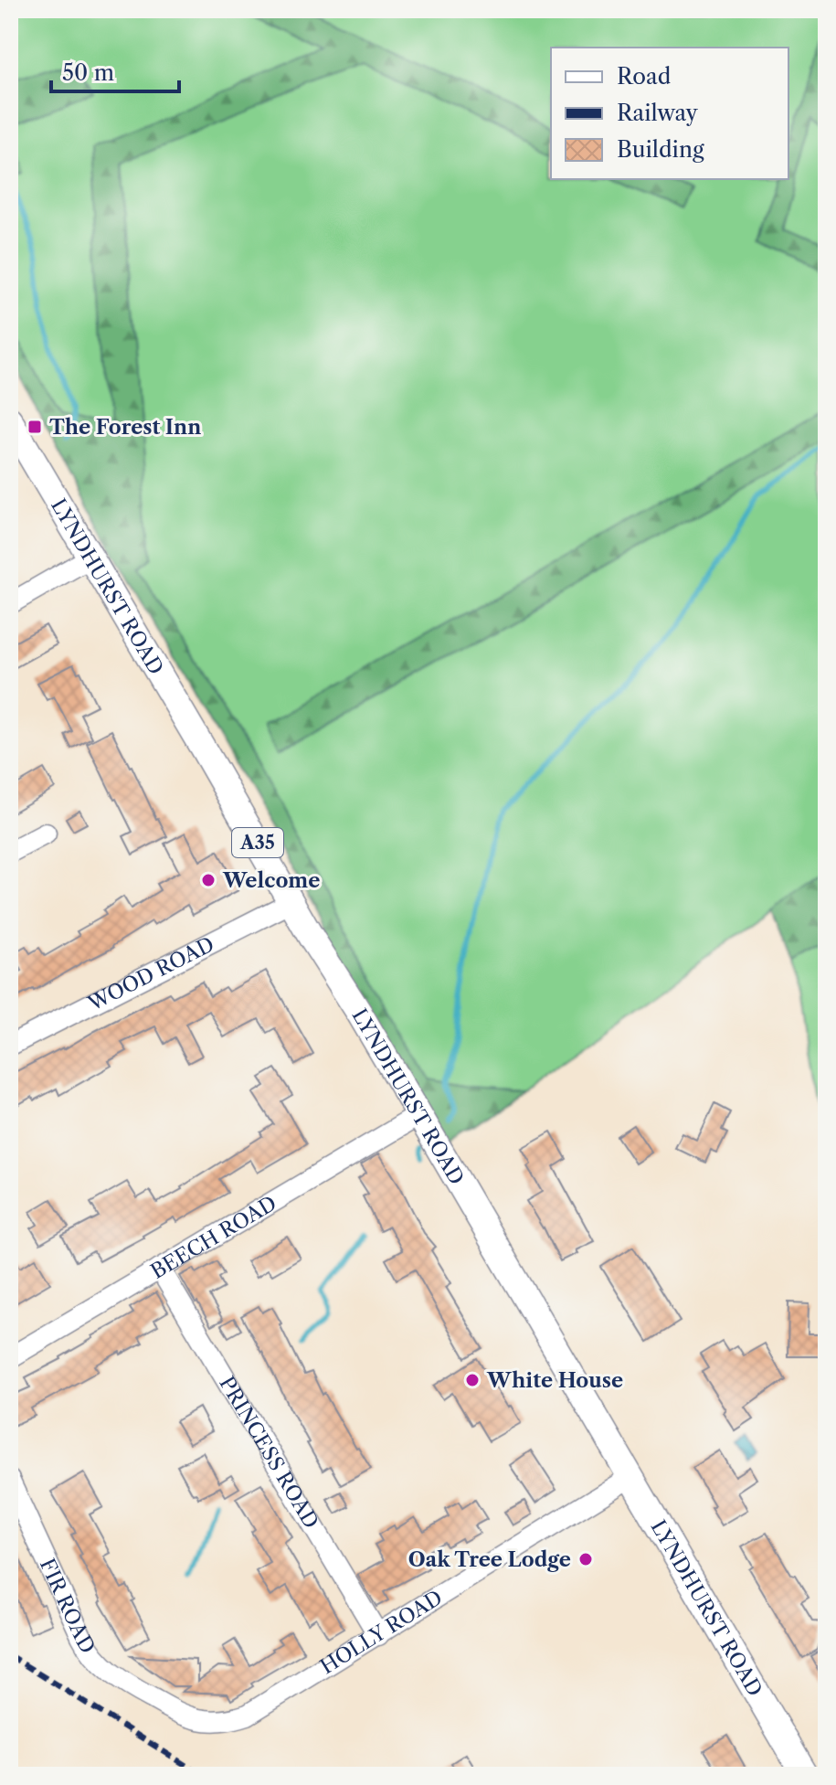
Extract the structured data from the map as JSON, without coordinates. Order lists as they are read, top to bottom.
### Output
{
  "streets": {
    "main road": ["LYNDHURST ROAD", "A35"],
    "street": [
      "WOOD ROAD",
      "BEECH ROAD",
      "PRINCESS ROAD",
      "FIR ROAD",
      "HOLLY ROAD"
    ]
  },
  "crossings": [
    ["LYNDHURST ROAD", "WOOD ROAD"],
    ["LYNDHURST ROAD", "BEECH ROAD"],
    ["LYNDHURST ROAD", "HOLLY ROAD"],
    ["BEECH ROAD", "PRINCESS ROAD"],
    ["PRINCESS ROAD", "HOLLY ROAD"],
    ["FIR ROAD", "HOLLY ROAD"]
  ],
  "places": {
    "transit": ["The Forest Inn"],
    "other": ["Welcome", "White House", "Oak Tree Lodge"]
  },
  "legend": ["Road", "Railway", "Building"],
  "scale_bar": "50 m"
}
